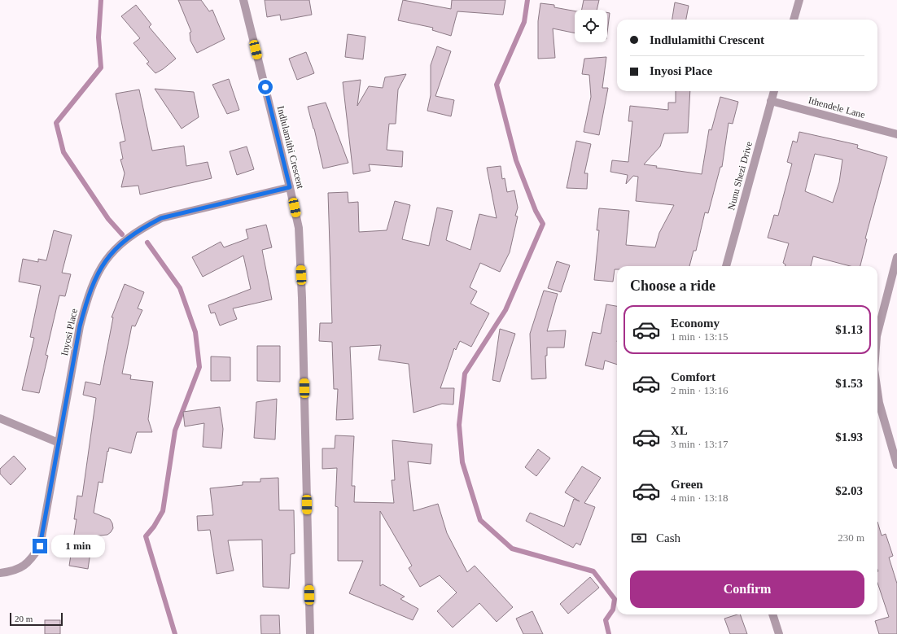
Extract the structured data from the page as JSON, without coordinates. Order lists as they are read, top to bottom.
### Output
{
  "streets": {
    "street": [
      "Ithendele Lane",
      "Indlulamithi Crescent",
      "Nunu Shezi Drive",
      "Inyosi Place"
    ]
  },
  "crossings": [
    ["Ithendele Lane", "Nunu Shezi Drive"],
    ["Indlulamithi Crescent", "Inyosi Place"]
  ],
  "scale_bar": "20 m",
  "page": {
    "banner": ["Indlulamithi Crescent", "Inyosi Place"],
    "heading": "Choose a ride",
    "list": [
      {
        "name": "Economy",
        "note": "1 min · 13:15",
        "value": "$1.13"
      },
      {
        "name": "Comfort",
        "note": "2 min · 13:16",
        "value": "$1.53"
      },
      {
        "name": "XL",
        "note": "3 min · 13:17",
        "value": "$1.93"
      },
      {
        "name": "Green",
        "note": "4 min · 13:18",
        "value": "$2.03"
      }
    ],
    "pay": ["Cash", "230 m"],
    "bubble": "1 min",
    "buttons": "Confirm",
    "scale": "20 m"
  }
}
